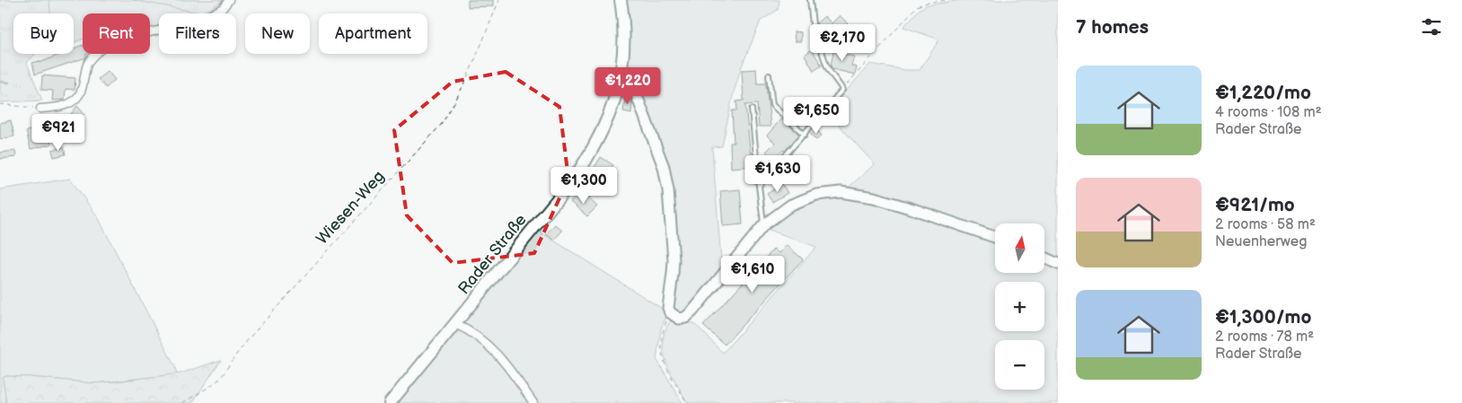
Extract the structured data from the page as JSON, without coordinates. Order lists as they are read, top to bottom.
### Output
{
  "streets": {
    "main road": ["Rader Straße"],
    "path": ["Wiesen-Weg"]
  },
  "north": "top",
  "page": {
    "heading": "7 homes",
    "chip": [
      "Buy",
      "Rent",
      "Filters",
      "New",
      "Apartment"
    ],
    "price": [
      "€2,170",
      "€1,220",
      "€1,650",
      "€921",
      "€1,630",
      "€1,300",
      "€1,610"
    ],
    "list": [
      {
        "name": "€1,220/mo",
        "note": "4 rooms · 108 m² · Rader Straße"
      },
      {
        "name": "€921/mo",
        "note": "2 rooms · 58 m² · Neuenherweg"
      },
      {
        "name": "€1,300/mo",
        "note": "2 rooms · 78 m² · Rader Straße"
      }
    ],
    "map_buttons": ["+", "−"]
  }
}
